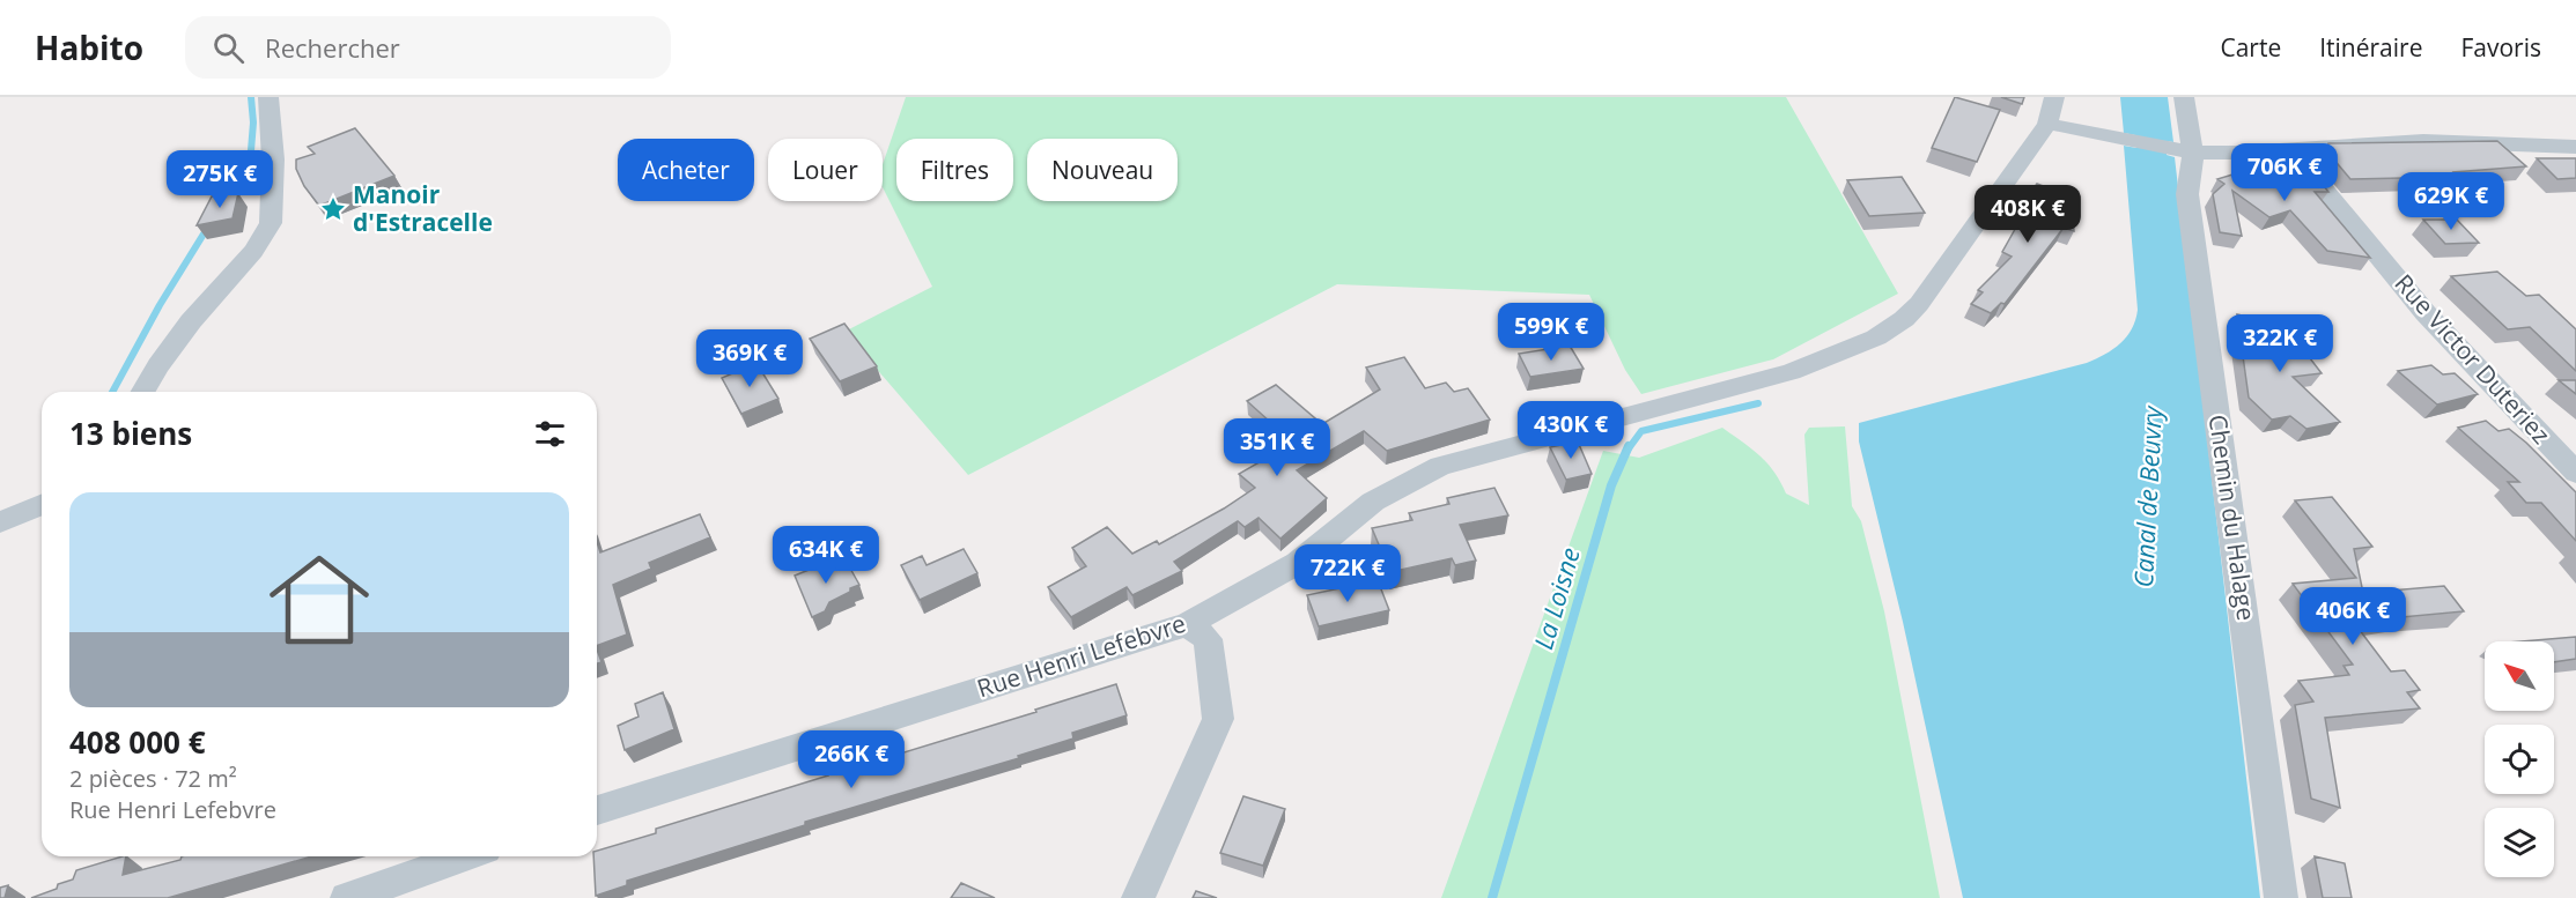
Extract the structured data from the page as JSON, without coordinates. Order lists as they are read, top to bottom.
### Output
{
  "streets": {
    "street": ["Rue Victor Duteriez", "Chemin du Halage", "Rue Henri Lefebvre"]
  },
  "water": ["Canal de Beuvry", "La Loisne"],
  "places": {
    "place": ["Manoir d'Estracelle"]
  },
  "north": "top left",
  "page": {
    "header": "Habito",
    "search": "Rechercher",
    "nav": ["Carte", "Itinéraire", "Favoris"],
    "chip": [
      "Acheter",
      "Louer",
      "Filtres",
      "Nouveau"
    ],
    "price": [
      "706K €",
      "275K €",
      "629K €",
      "408K €",
      "599K €",
      "322K €",
      "369K €",
      "430K €",
      "351K €",
      "634K €",
      "722K €",
      "406K €",
      "266K €"
    ],
    "heading": "13 biens",
    "list": [
      {
        "name": "408 000 €",
        "note": "2 pièces · 72 m² · Rue Henri Lefebvre"
      }
    ]
  }
}
